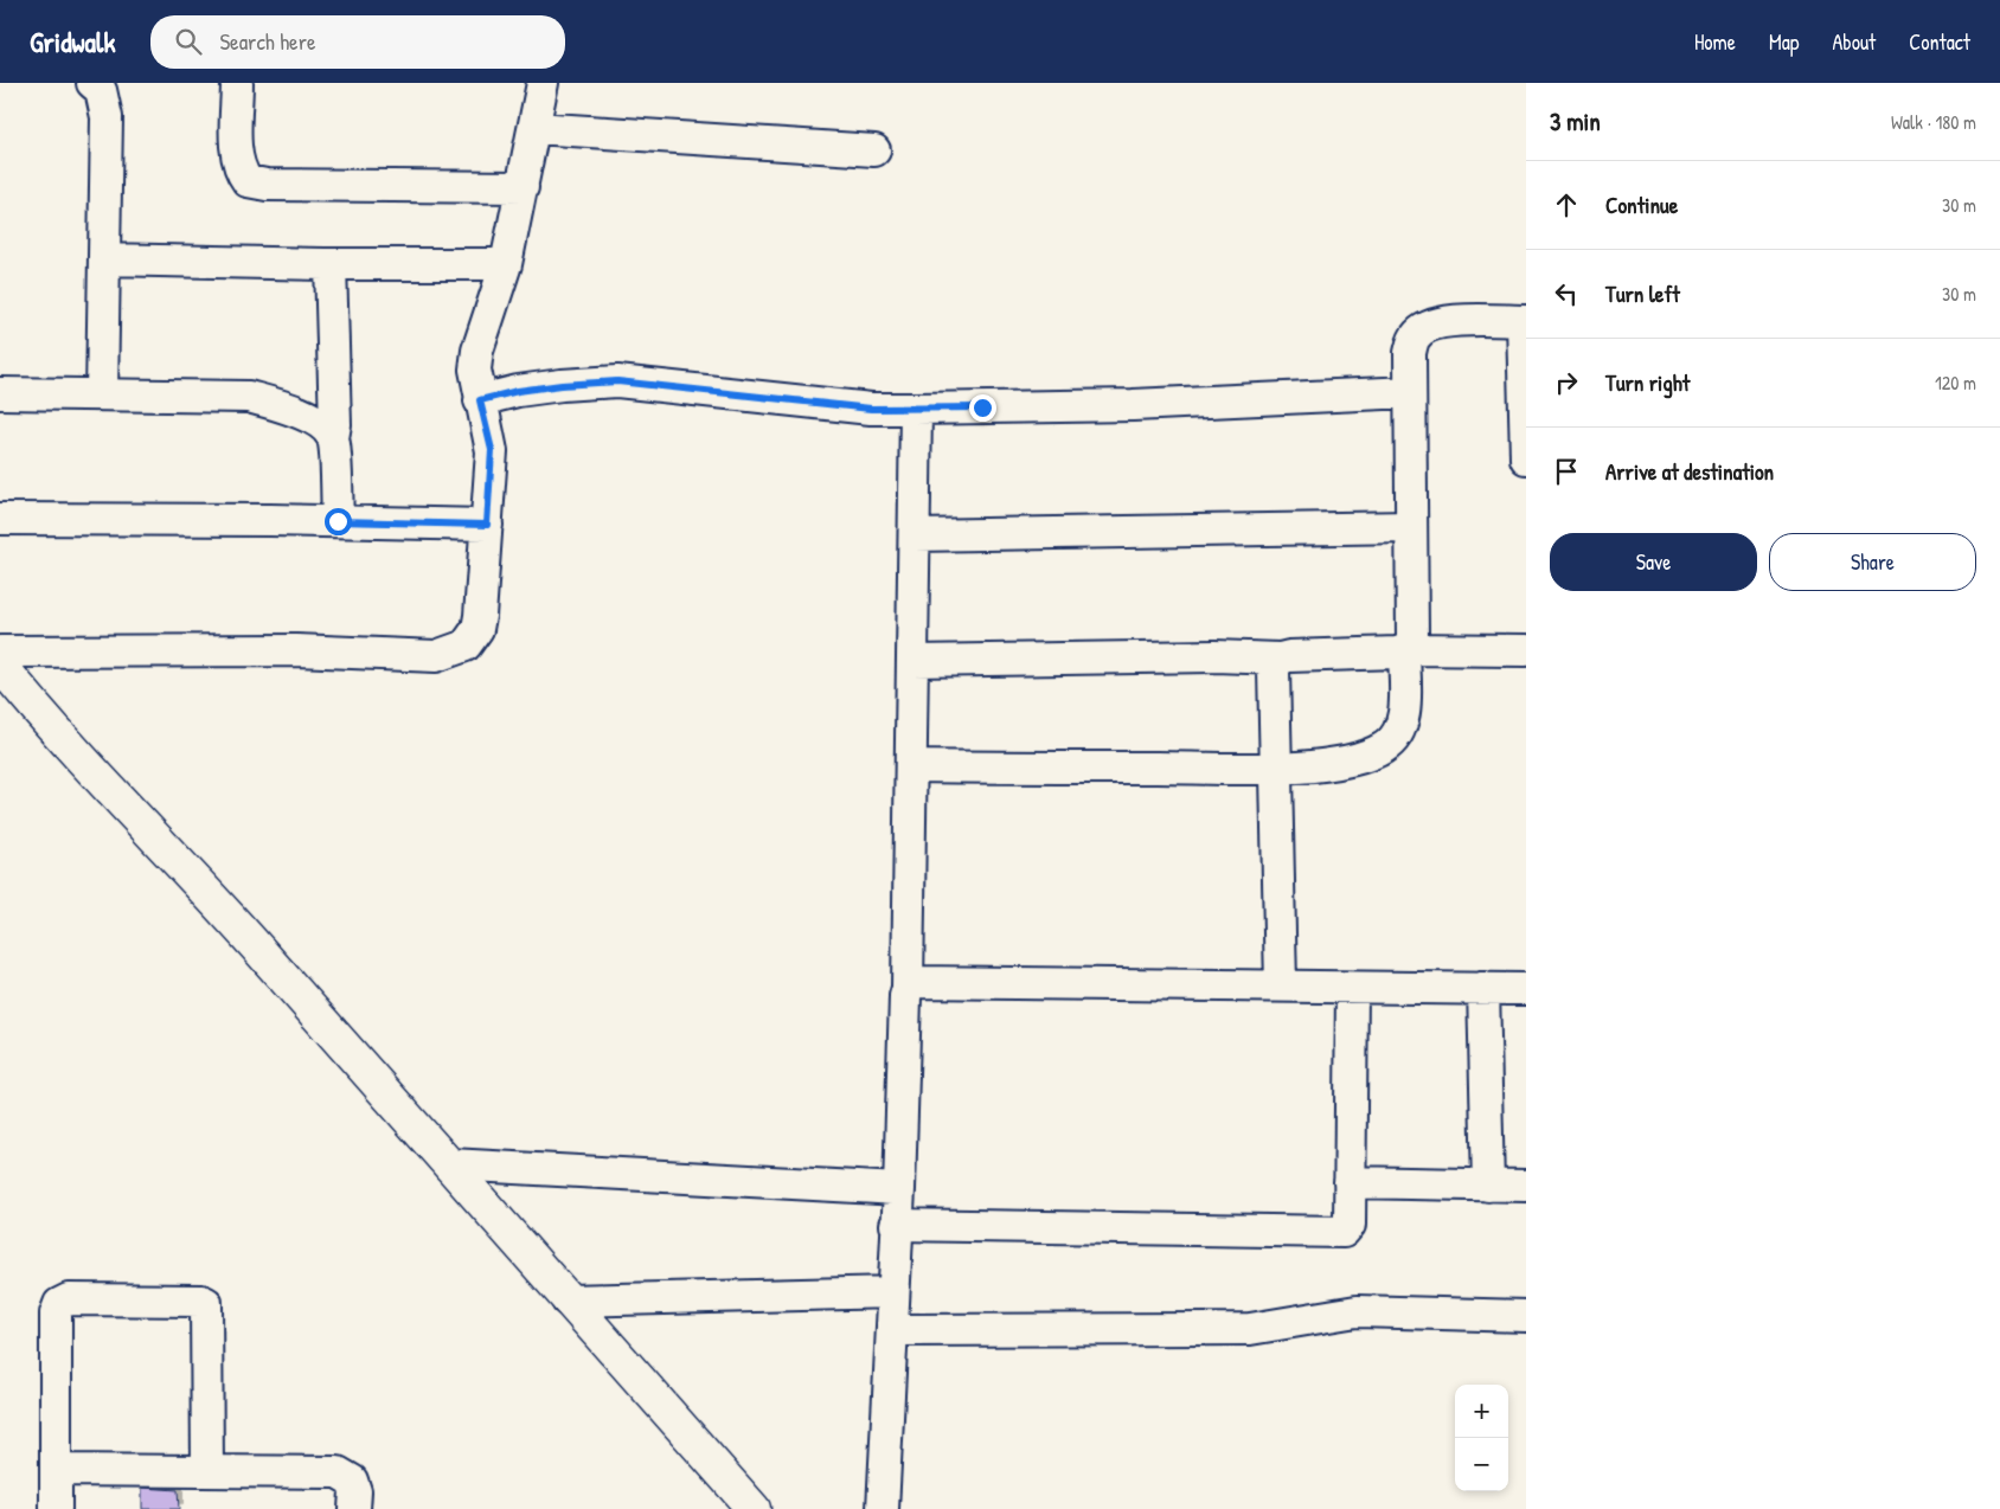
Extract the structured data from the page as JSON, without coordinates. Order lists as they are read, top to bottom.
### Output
{
  "page": {
    "header": "Gridwalk",
    "search": "Search here",
    "nav": [
      "Home",
      "Map",
      "About",
      "Contact"
    ],
    "heading": ["3 min", "Walk · 180 m"],
    "list": [
      ["Continue", "30 m"],
      ["Turn left", "30 m"],
      ["Turn right", "120 m"],
      "Arrive at destination"
    ],
    "buttons": ["Save", "Share"],
    "map_buttons": ["+", "−"]
  }
}
